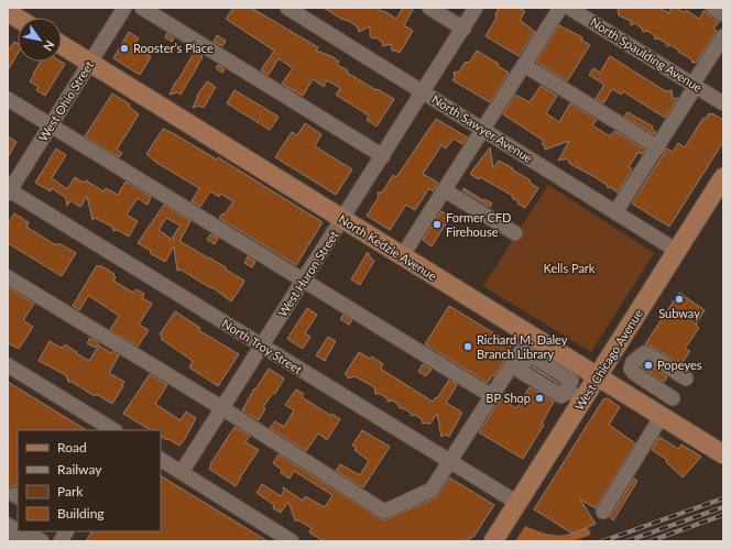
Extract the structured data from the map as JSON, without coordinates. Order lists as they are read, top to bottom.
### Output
{
  "streets": {
    "main road": ["North Kedzie Avenue", "West Chicago Avenue"],
    "street": [
      "North Spaulding Avenue",
      "West Ohio Street",
      "North Sawyer Avenue",
      "West Huron Street",
      "North Troy Street"
    ]
  },
  "crossings": [
    ["West Ohio Street", "North Kedzie Avenue"],
    ["West Ohio Street", "North Troy Street"],
    ["North Sawyer Avenue", "West Huron Street"],
    ["North Sawyer Avenue", "West Chicago Avenue"],
    ["North Kedzie Avenue", "West Huron Street"],
    ["North Kedzie Avenue", "West Chicago Avenue"],
    ["West Huron Street", "North Troy Street"],
    ["North Troy Street", "West Chicago Avenue"]
  ],
  "parks": ["Kells Park"],
  "places": [
    "Rooster’s Place",
    "Former CFD Firehouse",
    "Subway",
    "Richard M. Daley Branch Library",
    "Popeyes",
    "BP Shop"
  ],
  "legend": [
    "Road",
    "Railway",
    "Park",
    "Building"
  ],
  "north": "bottom right"
}
